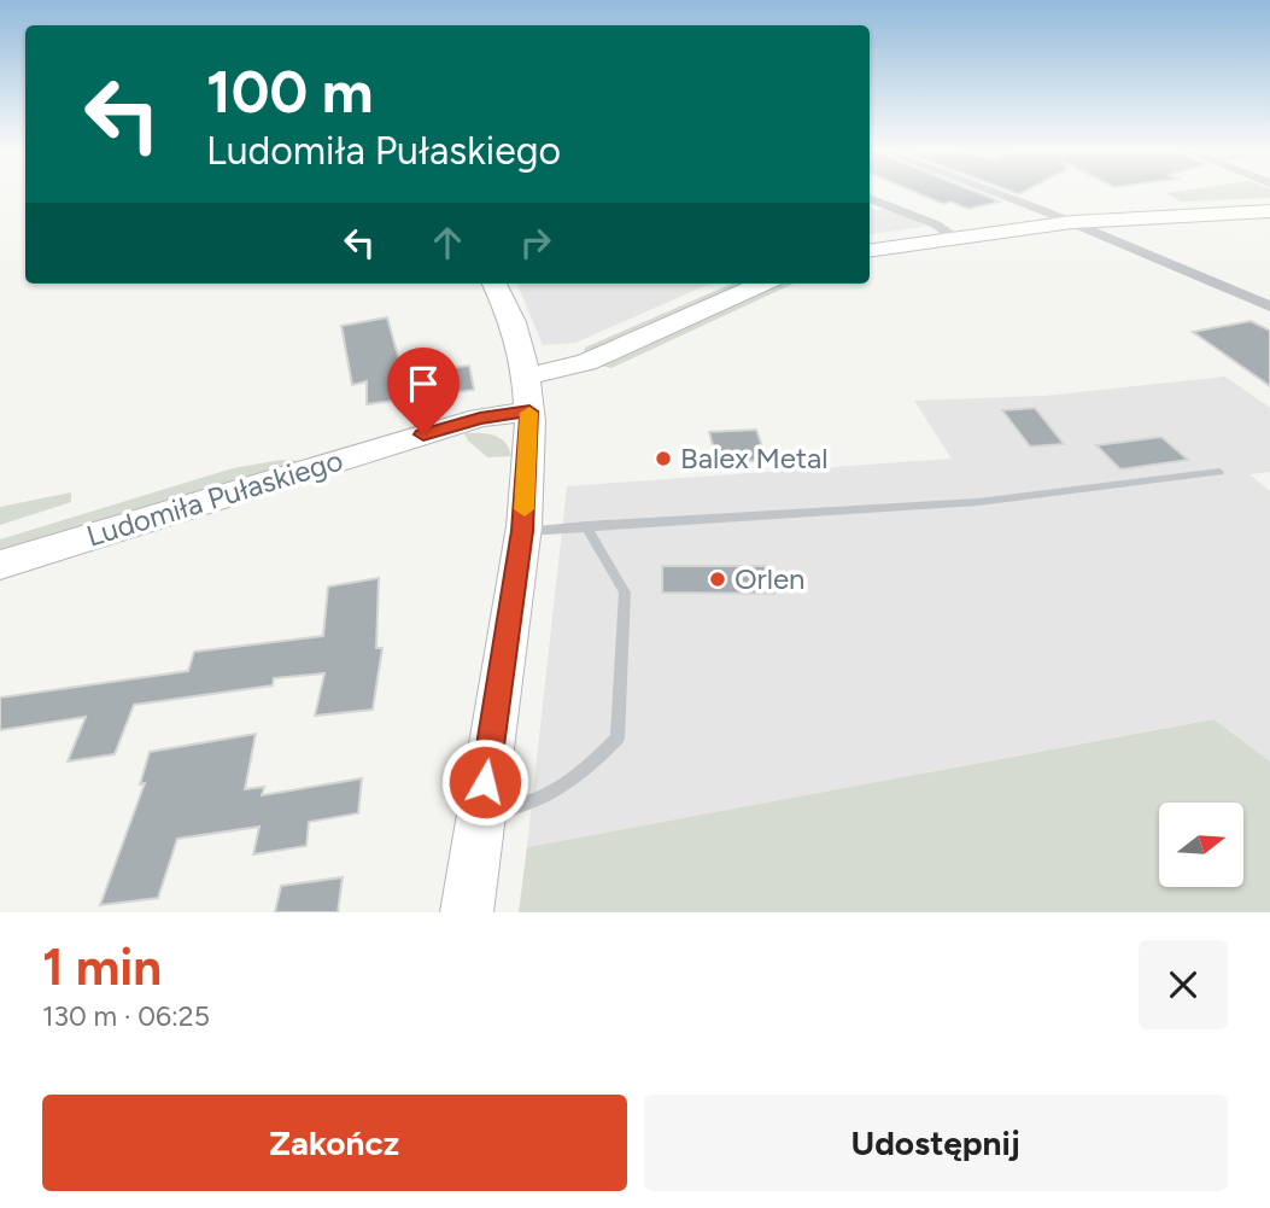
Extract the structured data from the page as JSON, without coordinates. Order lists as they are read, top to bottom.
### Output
{
  "streets": {
    "street": ["Ludomiła Pułaskiego"]
  },
  "places": ["Balex Metal", "Orlen"],
  "north": "right",
  "page": {
    "turn": ["100 m", "Ludomiła Pułaskiego"],
    "heading": ["1 min", "130 m · 06:25"],
    "buttons": ["Zakończ", "Udostępnij"]
  }
}
